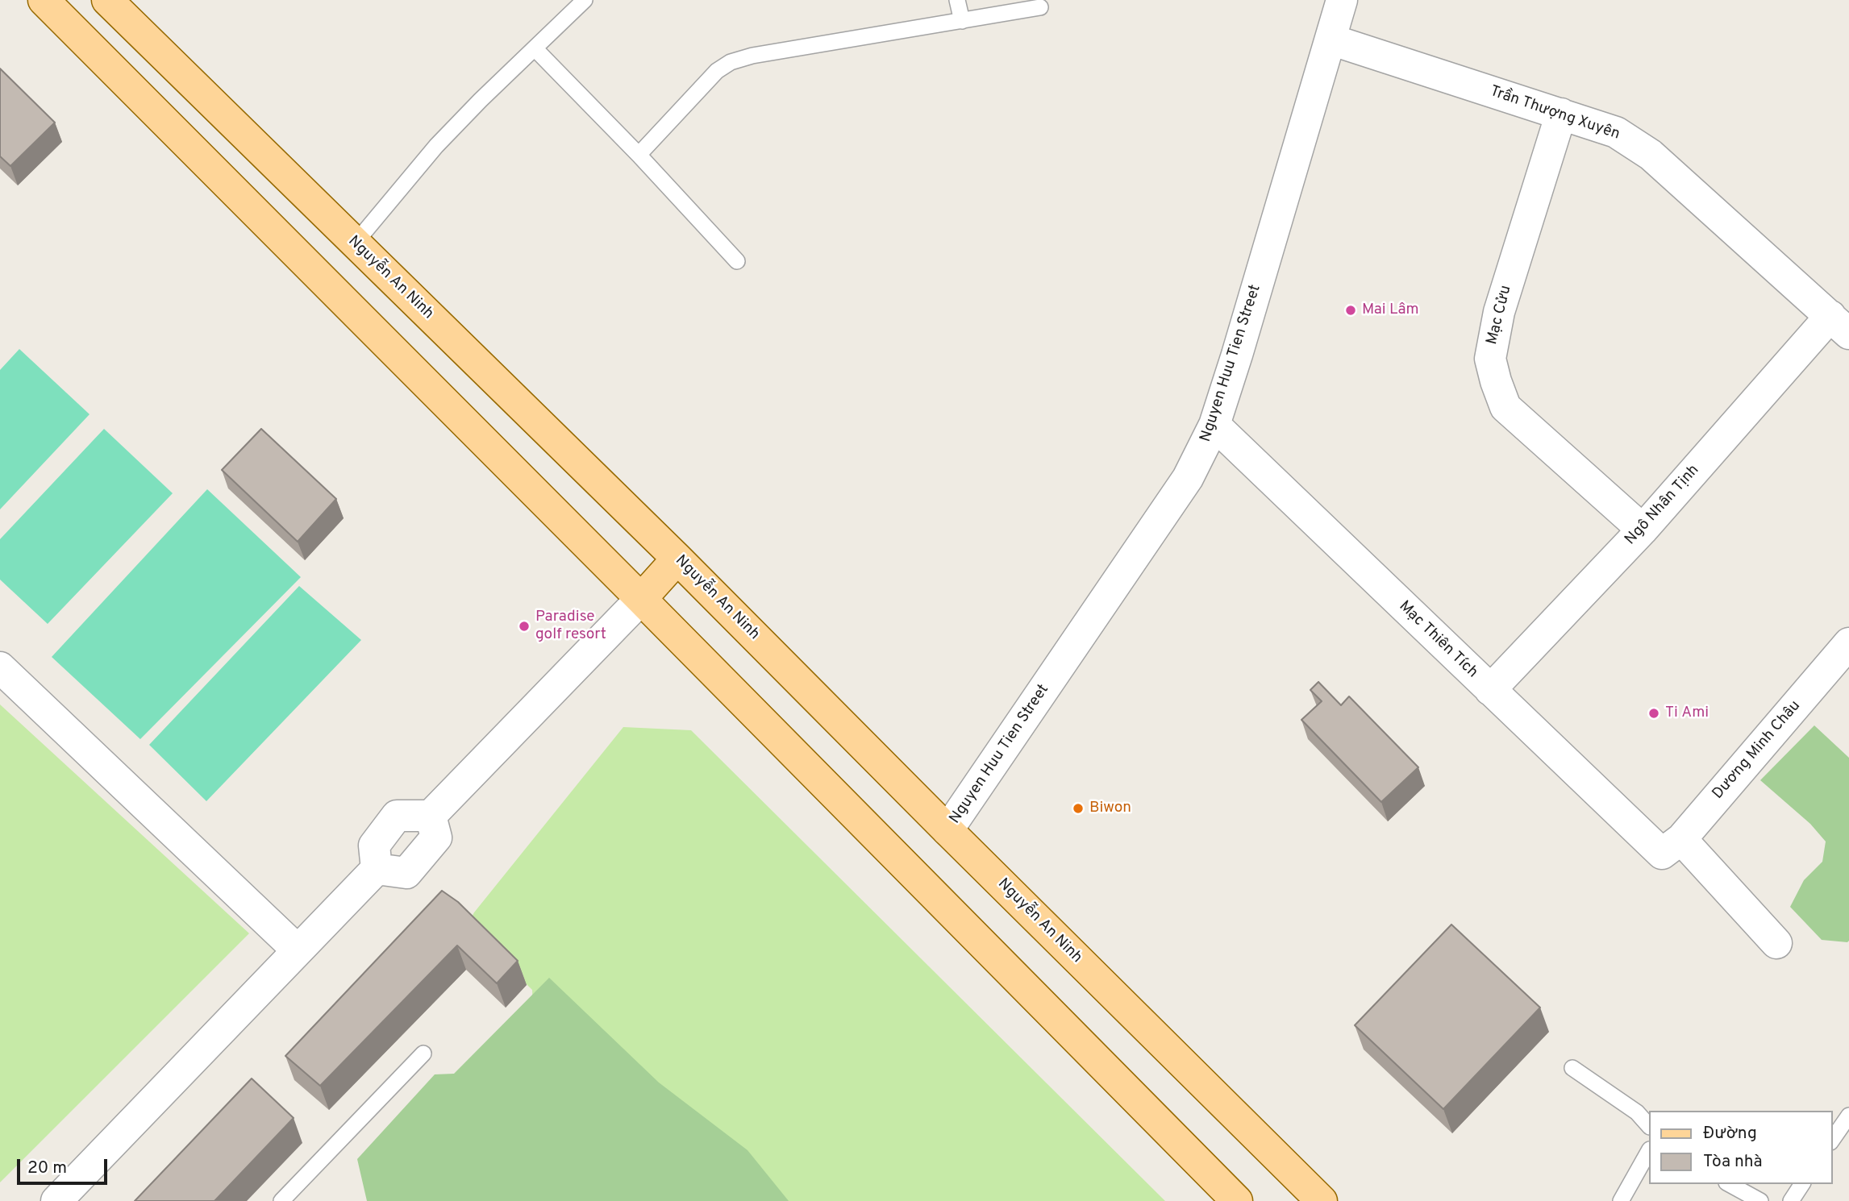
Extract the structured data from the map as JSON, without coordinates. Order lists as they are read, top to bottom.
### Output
{
  "streets": {
    "main road": ["Nguyễn An Ninh"],
    "street": [
      "Trần Thượng Xuyên",
      "Mạc Cửu",
      "Nguyen Huu Tien Street",
      "Ngô Nhân Tịnh",
      "Mạc Thiên Tích",
      "Dương Minh Châu"
    ]
  },
  "crossings": [
    ["Trần Thượng Xuyên", "Mạc Cửu"],
    ["Trần Thượng Xuyên", "Nguyen Huu Tien Street"],
    ["Trần Thượng Xuyên", "Ngô Nhân Tịnh"],
    ["Nguyễn An Ninh", "Nguyen Huu Tien Street"],
    ["Mạc Cửu", "Ngô Nhân Tịnh"],
    ["Nguyen Huu Tien Street", "Mạc Thiên Tích"],
    ["Ngô Nhân Tịnh", "Mạc Thiên Tích"],
    ["Mạc Thiên Tích", "Dương Minh Châu"]
  ],
  "places": [
    "Mai Lâm",
    "Paradise golf resort",
    "Ti Ami",
    "Biwon"
  ],
  "legend": ["Đường", "Tòa nhà"],
  "scale_bar": "20 m"
}
